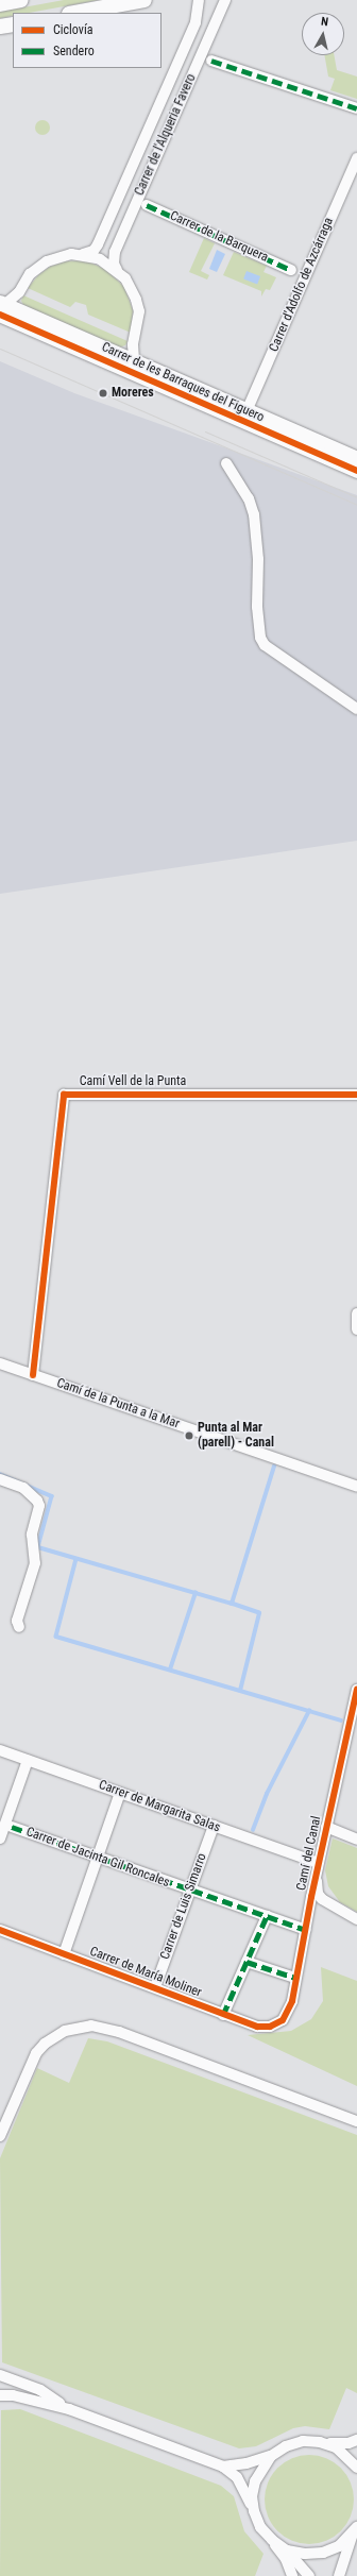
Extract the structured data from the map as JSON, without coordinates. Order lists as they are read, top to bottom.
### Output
{
  "streets": {
    "street": [
      "Carrer de l'Alqueria Favero",
      "Carrer de la Barquera",
      "Carrer d'Adolfo de Azcárraga",
      "Carrer de les Barraques del Figuero",
      "Camí Vell de la Punta",
      "Camí de la Punta a la Mar",
      "Carrer de Margarita Salas",
      "Camí del Canal",
      "Carrer de Jacinta Gil Roncales",
      "Carrer de Luis Simarro",
      "Carrer de María Moliner"
    ]
  },
  "crossings": [
    ["Carrer de l'Alqueria Favero", "Carrer de les Barraques del Figuero"],
    ["Carrer d'Adolfo de Azcárraga", "Carrer de les Barraques del Figuero"],
    ["Camí Vell de la Punta", "Camí de la Punta a la Mar"],
    ["Carrer de Margarita Salas", "Camí del Canal"],
    ["Carrer de Margarita Salas", "Carrer de Luis Simarro"],
    ["Camí del Canal", "Carrer de Jacinta Gil Roncales"],
    ["Camí del Canal", "Carrer de María Moliner"],
    ["Carrer de Jacinta Gil Roncales", "Carrer de Luis Simarro"],
    ["Carrer de Luis Simarro", "Carrer de María Moliner"]
  ],
  "places": ["Moreres", "Punta al Mar (parell) - Canal"],
  "legend": ["Ciclovía", "Sendero"],
  "north": "top"
}
